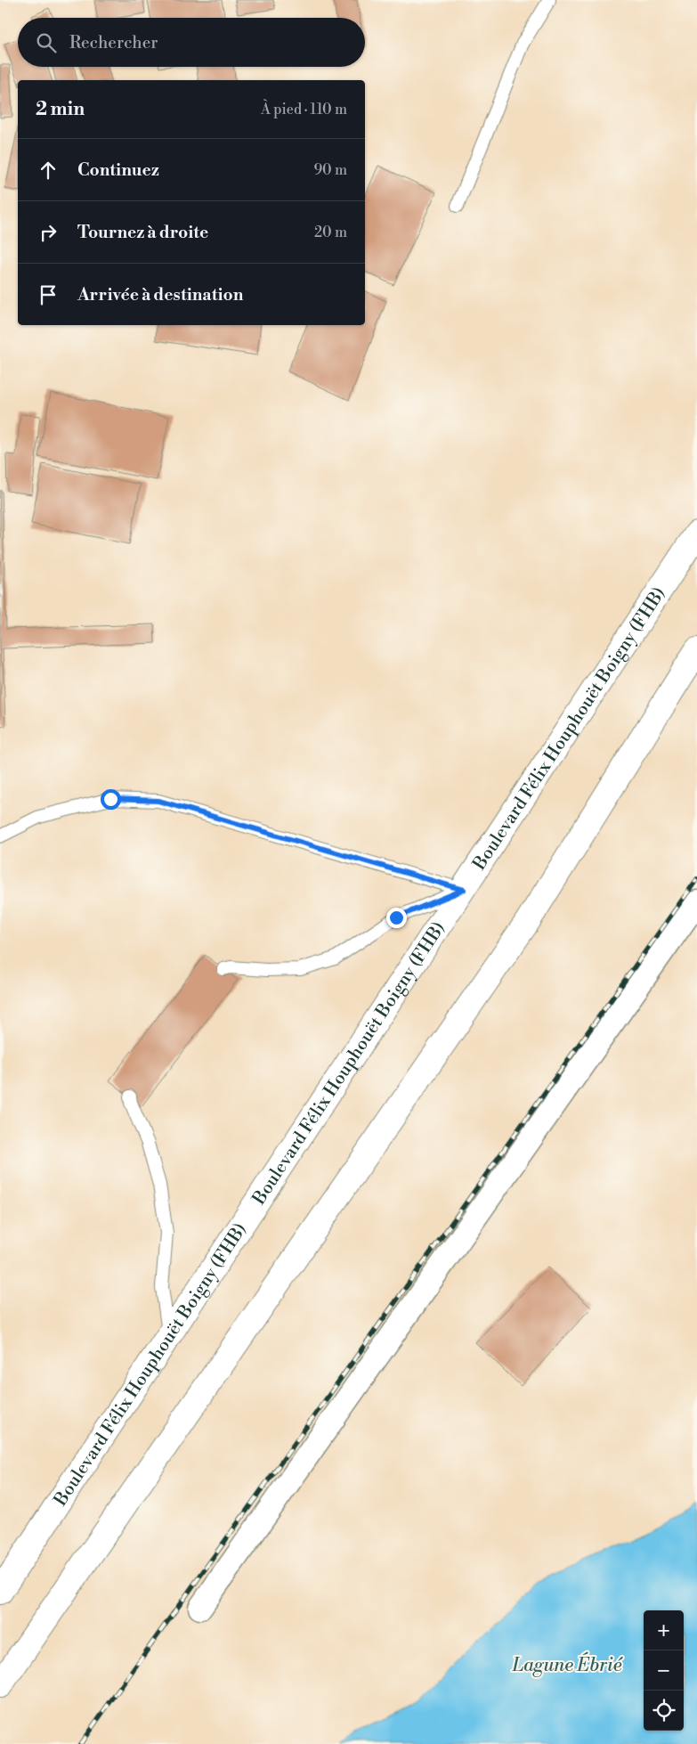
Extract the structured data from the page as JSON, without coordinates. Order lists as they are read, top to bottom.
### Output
{
  "streets": {
    "highway": ["Boulevard Félix Houphouët Boigny (FHB)"]
  },
  "water": ["Lagune Ébrié"],
  "page": {
    "search": "Rechercher",
    "heading": ["2 min", "À pied · 110 m"],
    "list": [
      ["Continuez", "90 m"],
      ["Tournez à droite", "20 m"],
      "Arrivée à destination"
    ],
    "map_buttons": ["+", "−"]
  }
}
